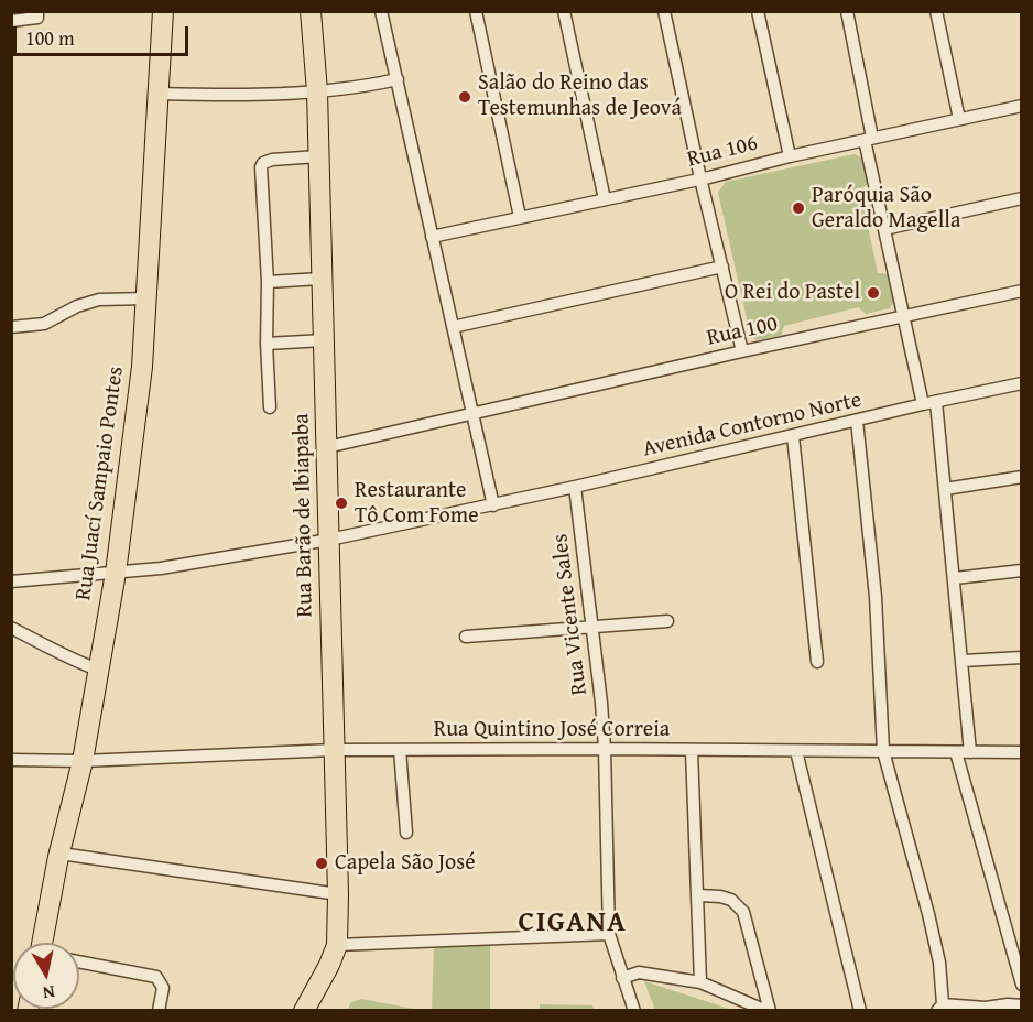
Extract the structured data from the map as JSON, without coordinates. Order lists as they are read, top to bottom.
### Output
{
  "streets": {
    "main road": ["Rua Juací Sampaio Pontes", "Rua Barão de Ibiapaba"],
    "street": [
      "Rua 106",
      "Rua 100",
      "Avenida Contorno Norte",
      "Rua Vicente Sales",
      "Rua Quintino José Correia"
    ]
  },
  "crossings": [
    ["Rua 100", "Rua Barão de Ibiapaba"],
    ["Avenida Contorno Norte", "Rua Juací Sampaio Pontes"],
    ["Avenida Contorno Norte", "Rua Barão de Ibiapaba"],
    ["Avenida Contorno Norte", "Rua Vicente Sales"],
    ["Rua Juací Sampaio Pontes", "Rua Quintino José Correia"],
    ["Rua Barão de Ibiapaba", "Rua Quintino José Correia"],
    ["Rua Vicente Sales", "Rua Quintino José Correia"]
  ],
  "districts": ["CIGANA"],
  "places": [
    "Salão do Reino das Testemunhas de Jeová",
    "Paróquia São Geraldo Magella",
    "O Rei do Pastel",
    "Restaurante Tô Com Fome",
    "Capela São José"
  ],
  "scale_bar": "100 m",
  "north": "bottom"
}
